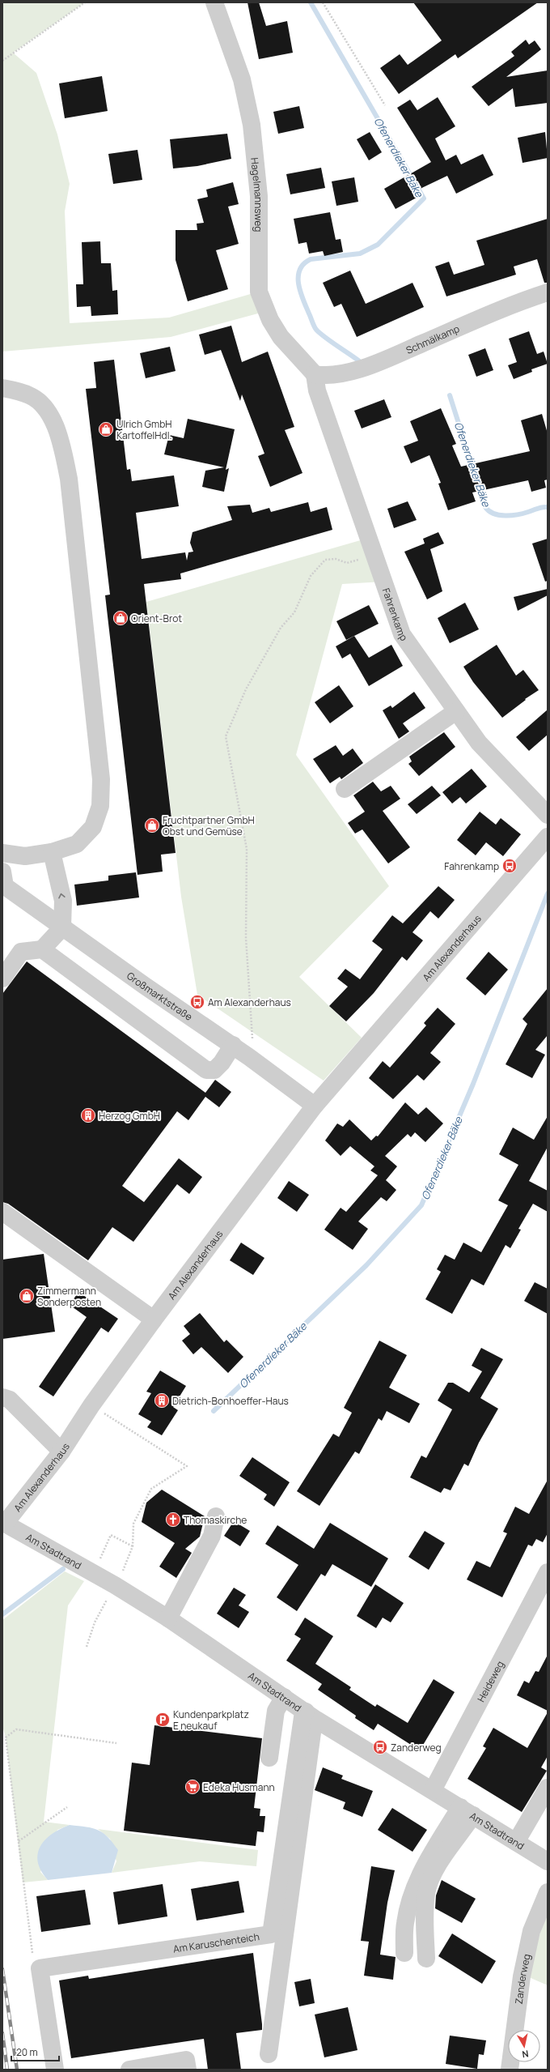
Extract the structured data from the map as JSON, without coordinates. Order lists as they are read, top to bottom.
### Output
{
  "streets": {
    "street": [
      "Hagelmannsweg",
      "Schmälkamp",
      "Fahrenkamp",
      "Am Alexanderhaus",
      "Großmarktstraße",
      "Am Stadtrand",
      "Heideweg",
      "Am Karuschenteich",
      "Zanderweg"
    ]
  },
  "crossings": [
    ["Hagelmannsweg", "Schmälkamp"],
    ["Hagelmannsweg", "Fahrenkamp"],
    ["Schmälkamp", "Fahrenkamp"],
    ["Am Alexanderhaus", "Großmarktstraße"],
    ["Am Alexanderhaus", "Am Stadtrand"],
    ["Am Stadtrand", "Heideweg"],
    ["Am Stadtrand", "Am Karuschenteich"]
  ],
  "water": ["Ofenerdieker Bäke"],
  "places": {
    "shop": [
      "Ulrich GmbH KartoffelHdl.",
      "Orient-Brot",
      "Fruchtpartner GmbH Obst und Gemüse",
      "Zimmermann Sonderposten"
    ],
    "bus stop": ["Fahrenkamp", "Am Alexanderhaus", "Zanderweg"],
    "building": ["Herzog GmbH", "Dietrich-Bonhoeffer-Haus"],
    "church": ["Thomaskirche"],
    "parking": ["Kundenparkplatz E neukauf"],
    "supermarket": ["Edeka Husmann"]
  },
  "scale_bar": "20 m",
  "north": "bottom"
}
